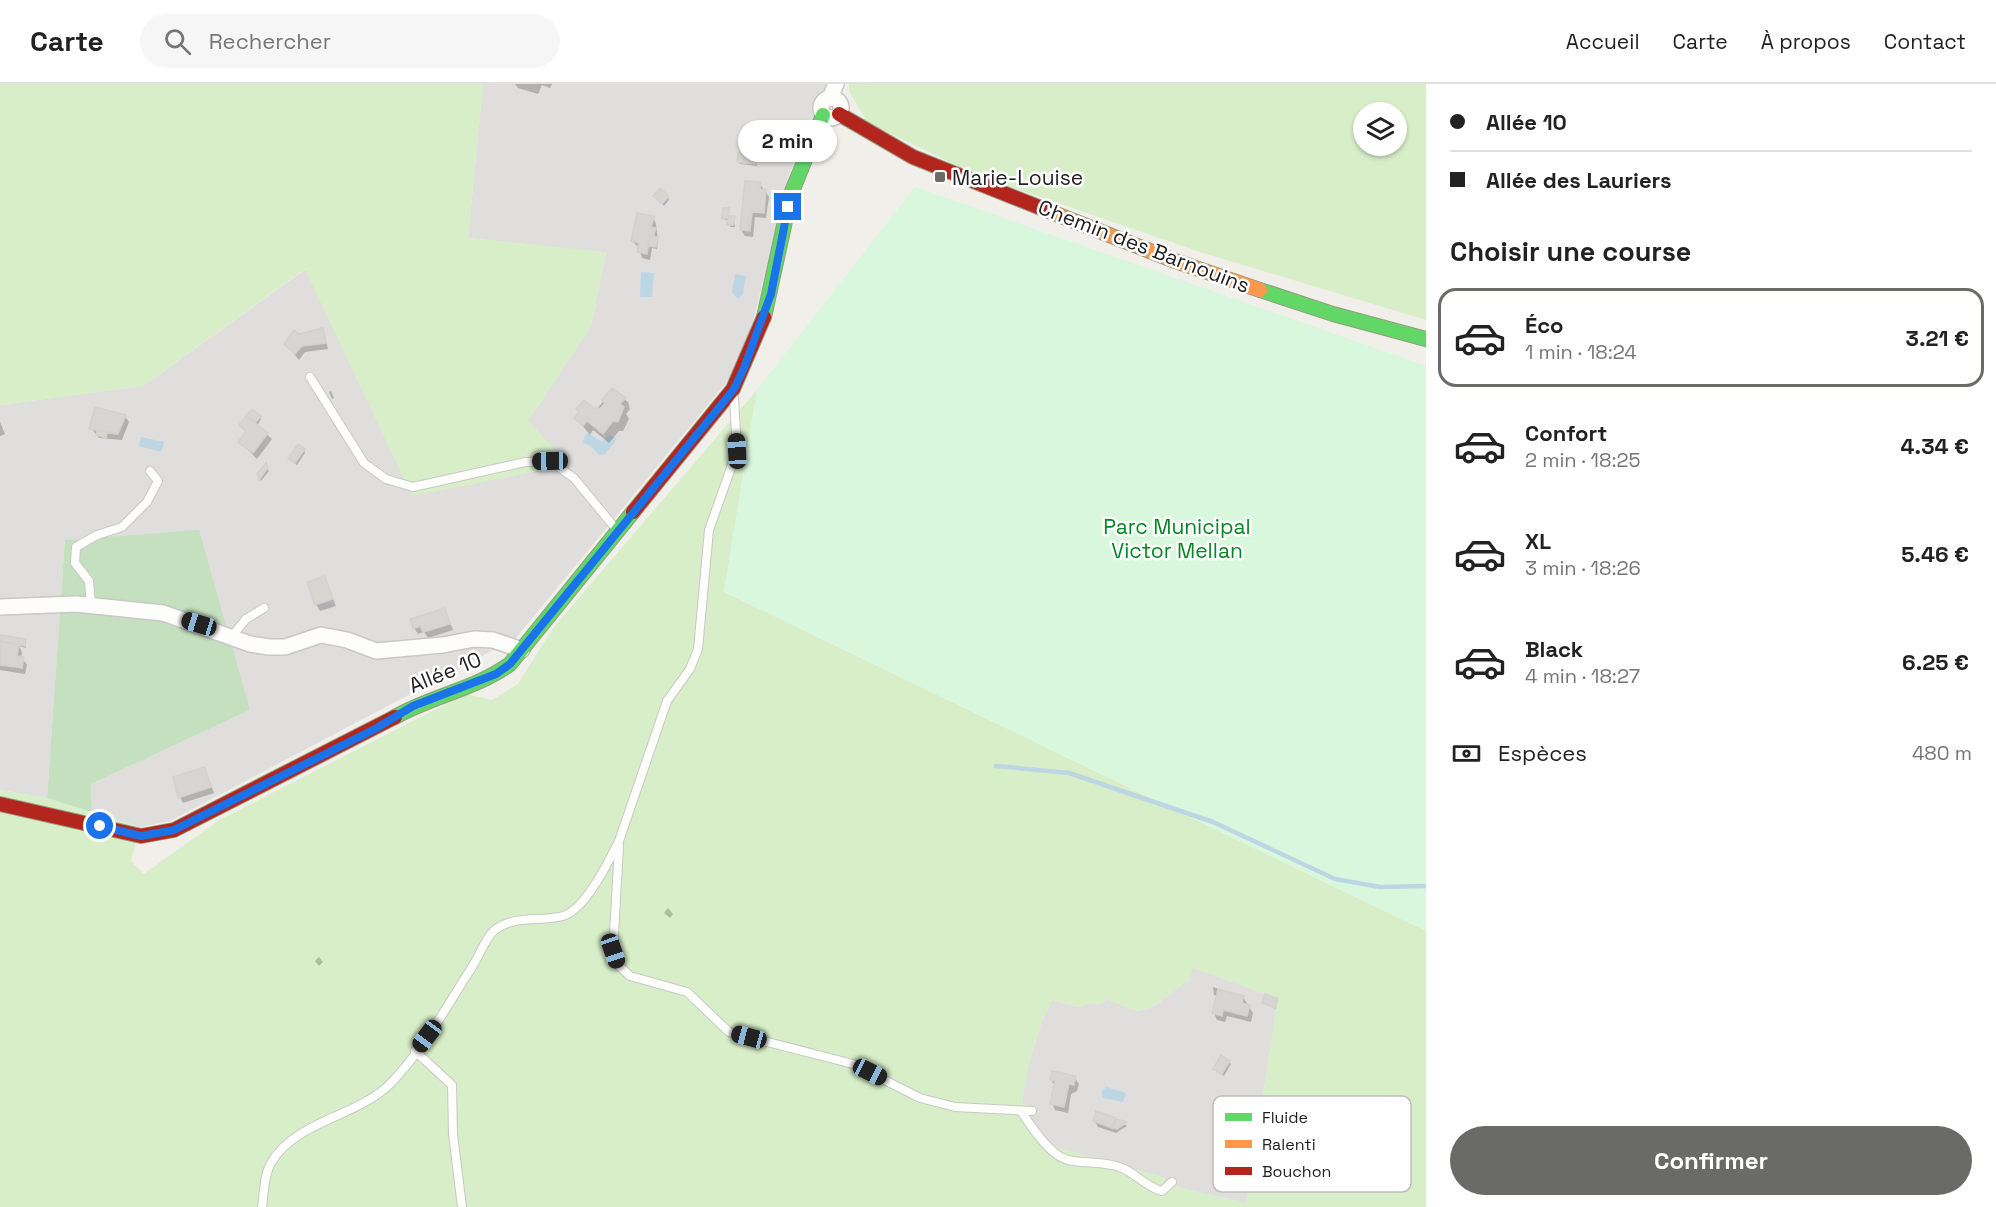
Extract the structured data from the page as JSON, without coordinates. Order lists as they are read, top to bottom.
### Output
{
  "streets": {
    "street": ["Chemin des Barnouins", "Allée 10"]
  },
  "parks": ["Parc Municipal Victor Mellan"],
  "places": {
    "transit": ["Marie-Louise"]
  },
  "legend": ["Fluide", "Ralenti", "Bouchon"],
  "page": {
    "header": "Carte",
    "search": "Rechercher",
    "nav": [
      "Accueil",
      "Carte",
      "À propos",
      "Contact"
    ],
    "banner": ["Allée 10", "Allée des Lauriers"],
    "bubble": "2 min",
    "heading": "Choisir une course",
    "list": [
      {
        "name": "Éco",
        "note": "1 min · 18:24",
        "value": "3.21 €"
      },
      {
        "name": "Confort",
        "note": "2 min · 18:25",
        "value": "4.34 €"
      },
      {
        "name": "XL",
        "note": "3 min · 18:26",
        "value": "5.46 €"
      },
      {
        "name": "Black",
        "note": "4 min · 18:27",
        "value": "6.25 €"
      }
    ],
    "pay": ["Espèces", "480 m"],
    "buttons": "Confirmer"
  }
}
